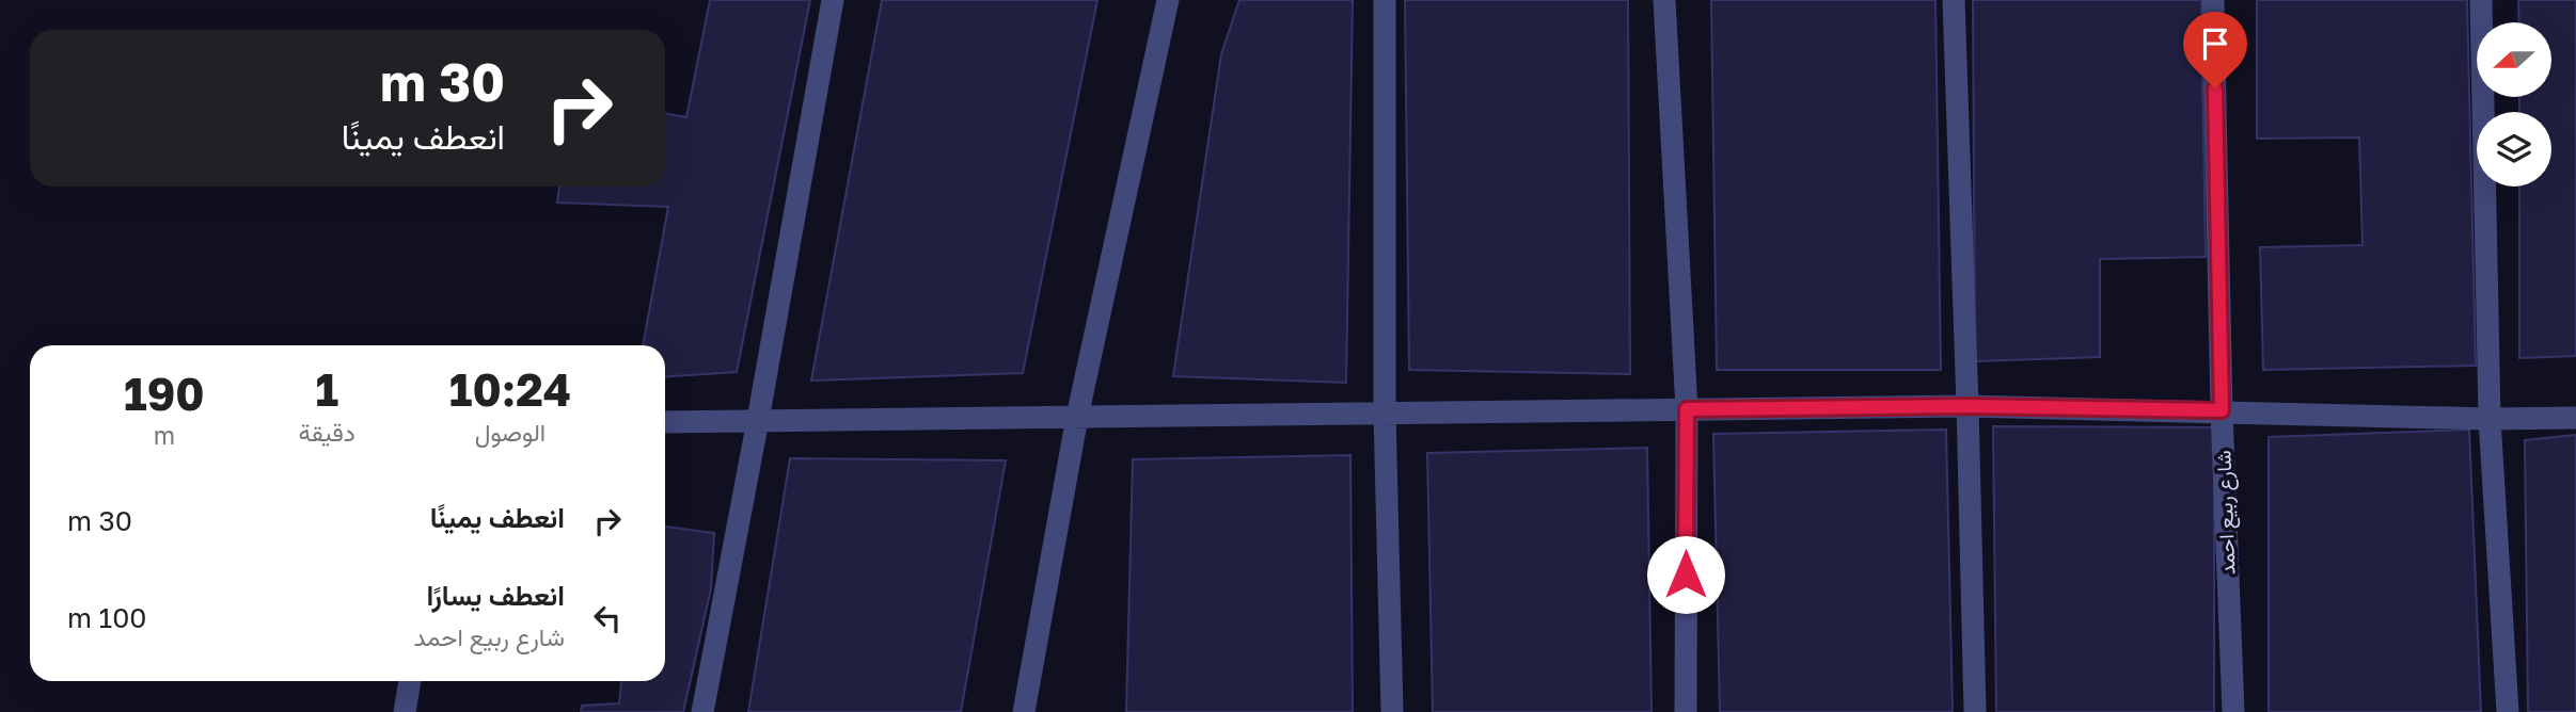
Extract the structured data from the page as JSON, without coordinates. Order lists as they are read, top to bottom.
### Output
{
  "streets": {
    "street": ["شارع ربيع احمد"]
  },
  "north": "left",
  "page": {
    "turn": ["30 m", "انعطف يمينًا"],
    "eta": [
      "10:24",
      "الوصول",
      "1",
      "دقيقة",
      "190",
      "m"
    ],
    "list": [
      {
        "name": "انعطف يمينًا",
        "value": "30 m"
      },
      {
        "name": "انعطف يسارًا",
        "note": "شارع ربيع احمد",
        "value": "100 m"
      }
    ]
  }
}
